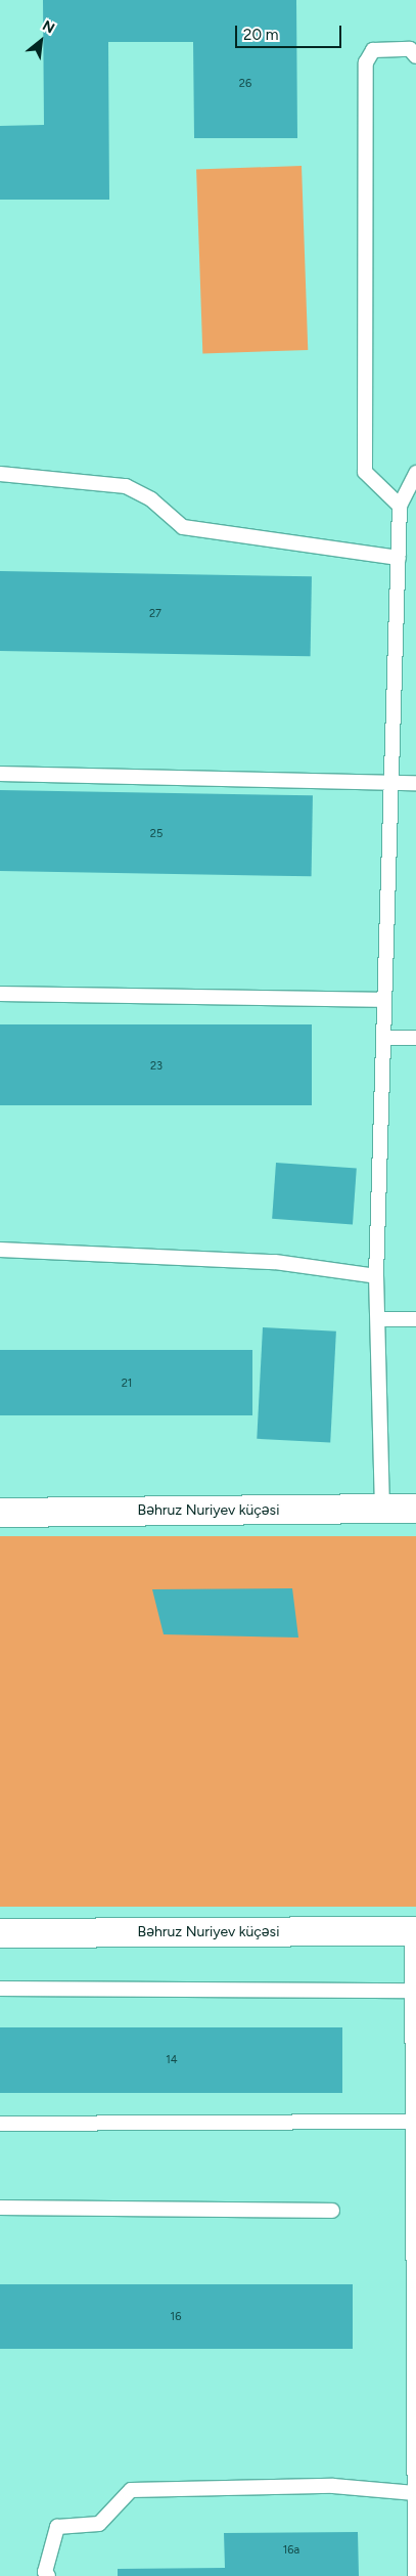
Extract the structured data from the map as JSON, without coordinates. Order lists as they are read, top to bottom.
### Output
{
  "streets": {
    "street": ["Bəhruz Nuriyev küçəsi"]
  },
  "house_numbers": [
    "26",
    "27",
    "25",
    "23",
    "21",
    "14",
    "16",
    "16a"
  ],
  "scale_bar": "20 m",
  "north": "top right"
}
